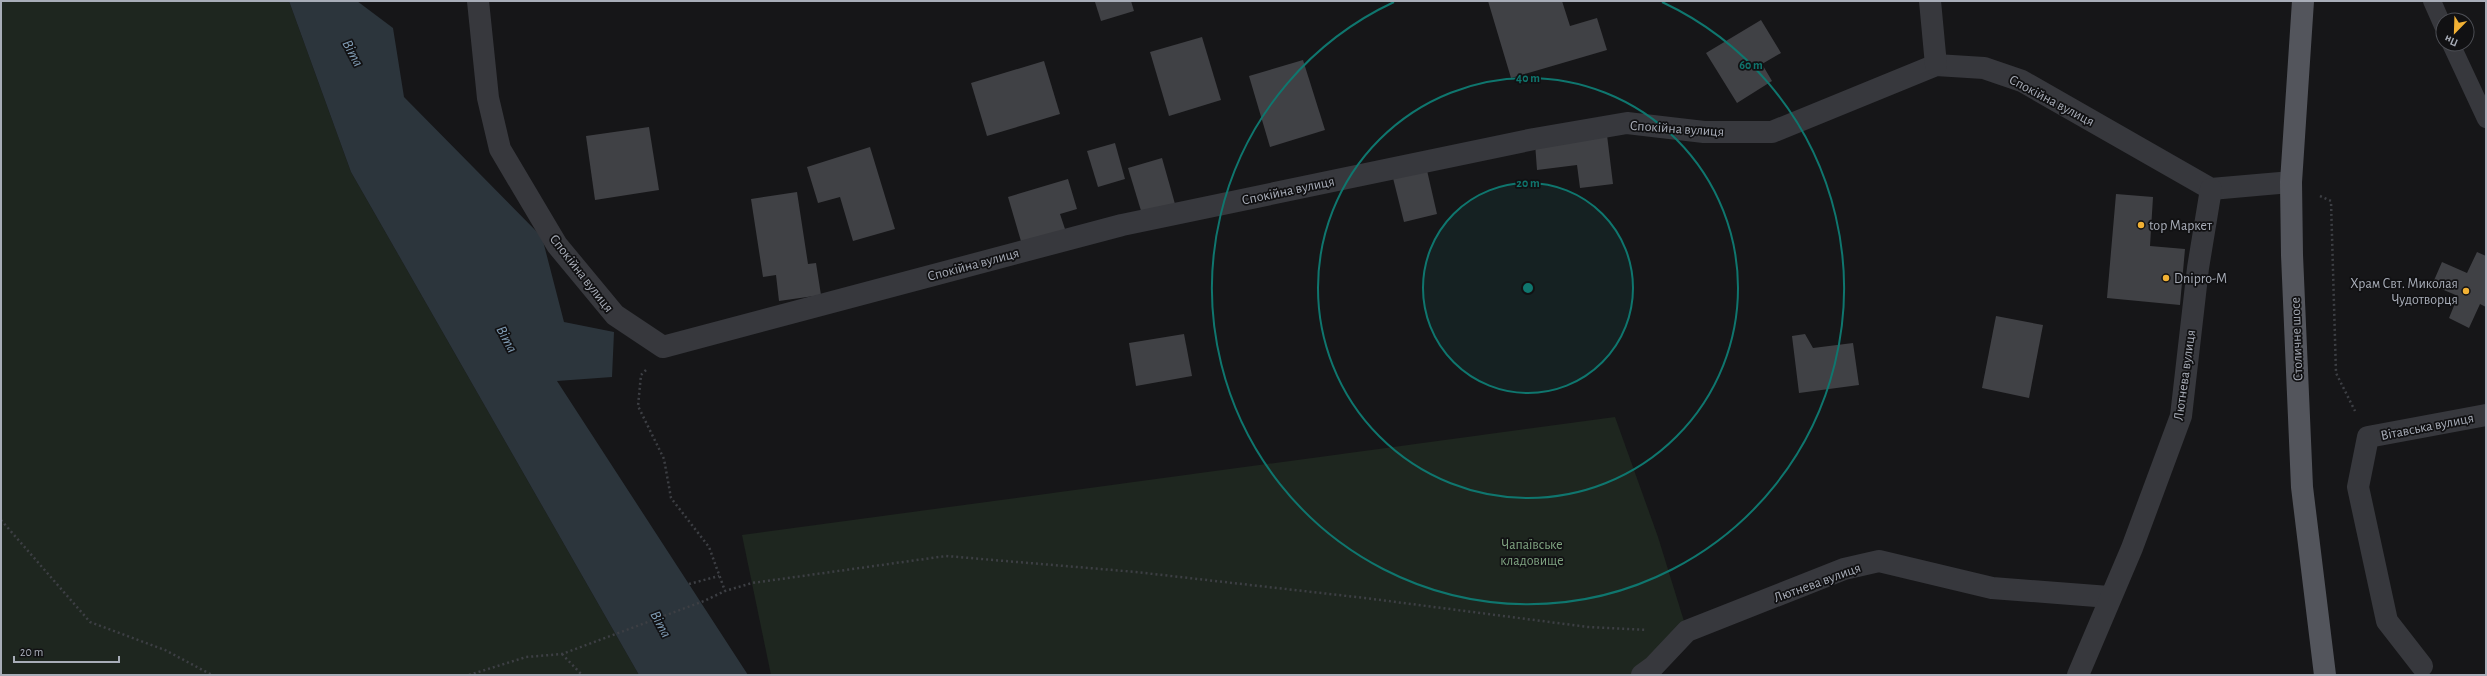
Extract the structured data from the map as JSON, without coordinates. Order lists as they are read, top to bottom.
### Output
{
  "streets": {
    "main road": ["Столичне шосе"],
    "street": ["Спокійна вулиця", "Лютнева вулиця", "Вітавська вулиця"]
  },
  "crossings": [
    ["Спокійна вулиця", "Лютнева вулиця"]
  ],
  "water": ["Віта"],
  "parks": ["Чапаївське кладовище"],
  "places": ["top Маркет", "Dnipro-M", "Храм Свт. Миколая Чудотворця"],
  "scale_bar": "20 m",
  "north": "bottom left",
  "rings": ["60 m", "40 m", "20 m"]
}
